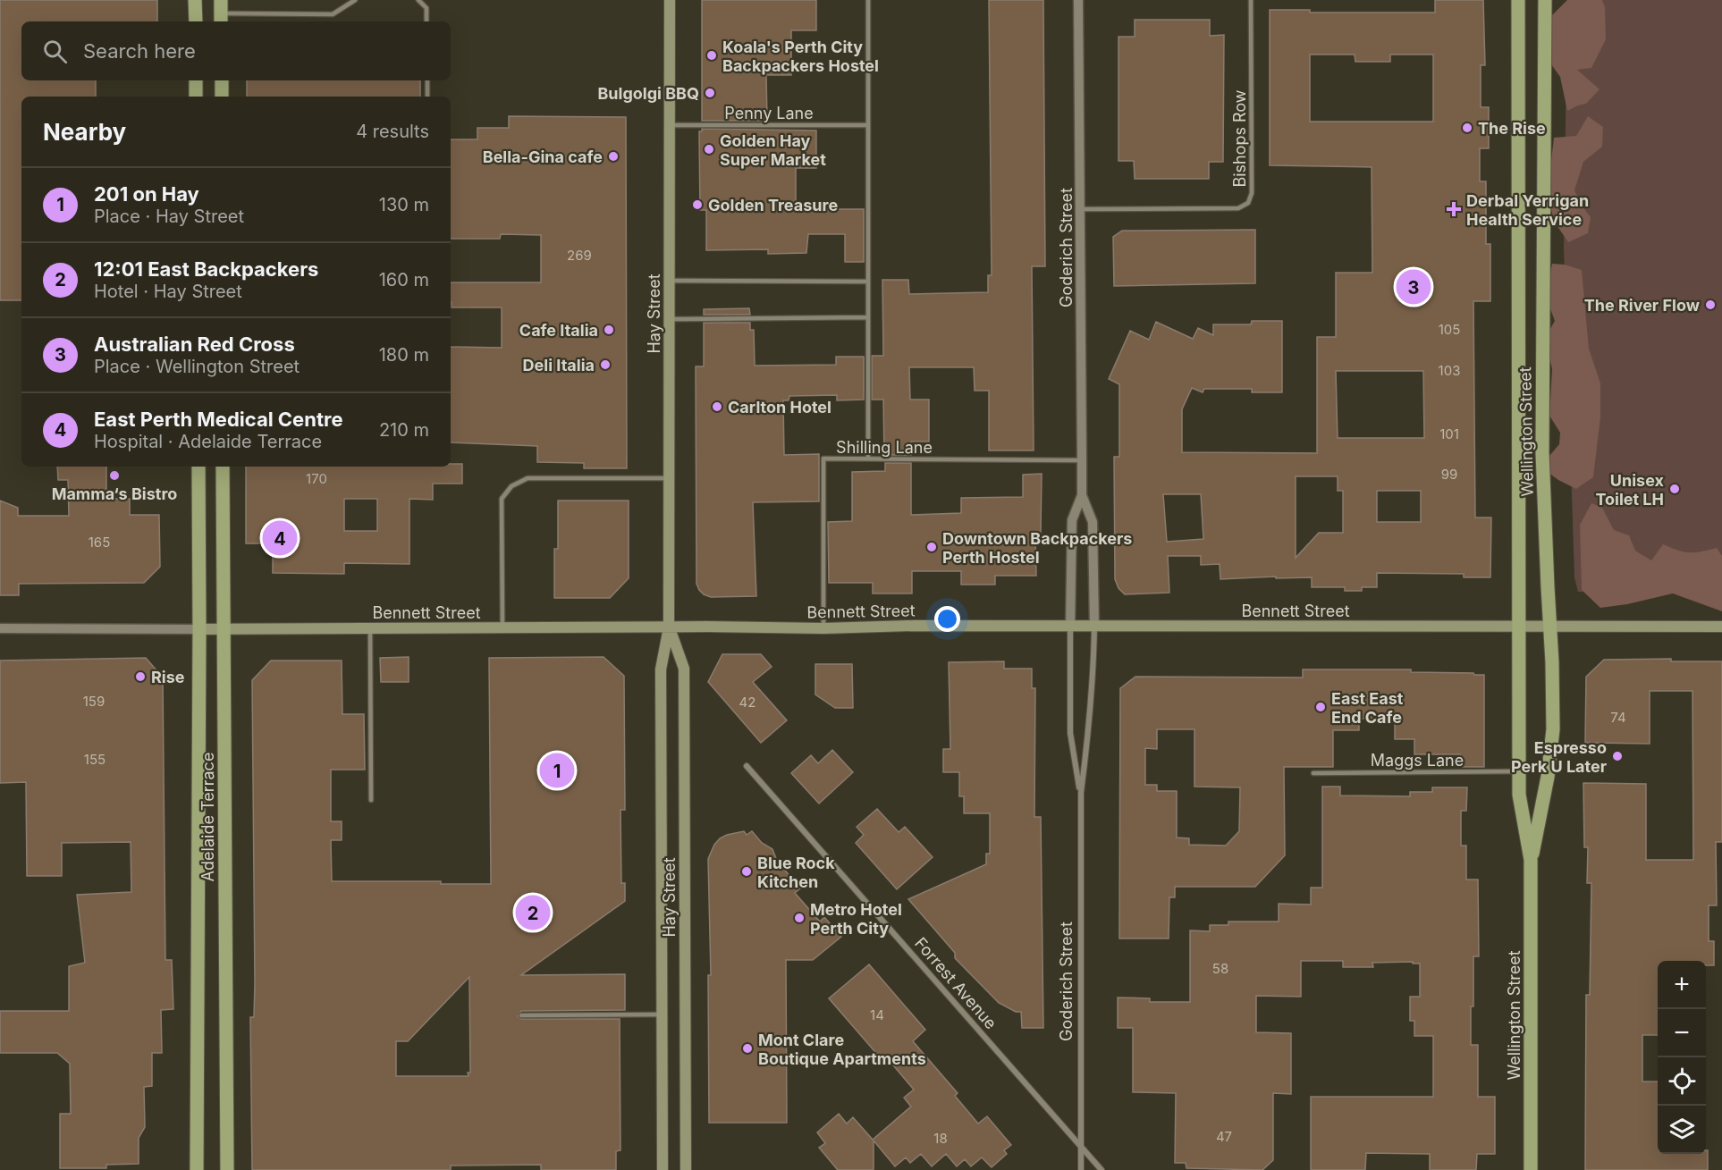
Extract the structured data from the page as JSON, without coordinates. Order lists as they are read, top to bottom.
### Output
{
  "streets": {
    "main road": [
      "Hay Street",
      "Wellington Street",
      "Bennett Street",
      "Adelaide Terrace"
    ],
    "street": ["Goderich Street", "Forrest Avenue"],
    "lane": [
      "Penny Lane",
      "Bishops Row",
      "Shilling Lane",
      "Maggs Lane"
    ]
  },
  "crossings": [
    ["Penny Lane", "Hay Street"],
    ["Bishops Row", "Goderich Street"],
    ["Goderich Street", "Shilling Lane"],
    ["Goderich Street", "Bennett Street"],
    ["Goderich Street", "Forrest Avenue"],
    ["Hay Street", "Bennett Street"],
    ["Wellington Street", "Bennett Street"],
    ["Wellington Street", "Maggs Lane"],
    ["Shilling Lane", "Bennett Street"],
    ["Bennett Street", "Adelaide Terrace"]
  ],
  "places": {
    "other": [
      "Koala's Perth City Backpackers Hostel",
      "Bulgolgi BBQ",
      "The Rise",
      "Golden Hay Super Market",
      "Bella-Gina cafe",
      "Golden Treasure",
      "The River Flow",
      "Cafe Italia",
      "Deli Italia",
      "Carlton Hotel",
      "Mamma‘s Bistro",
      "Unisex Toilet LH",
      "Downtown Backpackers Perth Hostel",
      "Rise",
      "East East End Cafe",
      "Espresso Perk U Later",
      "Blue Rock Kitchen",
      "Metro Hotel Perth City",
      "Mont Clare Boutique Apartments"
    ],
    "health": ["Derbal Yerrigan Health Service"]
  },
  "house_numbers": [
    "269",
    "105",
    "103",
    "101",
    "99",
    "170",
    "165",
    "159",
    "42",
    "74",
    "155",
    "58",
    "14",
    "47",
    "18"
  ],
  "page": {
    "search": "Search here",
    "heading": ["Nearby", "4 results"],
    "list": [
      {
        "mark": "1",
        "name": "201 on Hay",
        "note": "Place · Hay Street",
        "value": "130 m"
      },
      {
        "mark": "2",
        "name": "12:01 East Backpackers",
        "note": "Hotel · Hay Street",
        "value": "160 m"
      },
      {
        "mark": "3",
        "name": "Australian Red Cross",
        "note": "Place · Wellington Street",
        "value": "180 m"
      },
      {
        "mark": "4",
        "name": "East Perth Medical Centre",
        "note": "Hospital · Adelaide Terrace",
        "value": "210 m"
      }
    ],
    "pins": [
      "3",
      "4",
      "1",
      "2"
    ],
    "map_buttons": ["+", "−"]
  }
}
